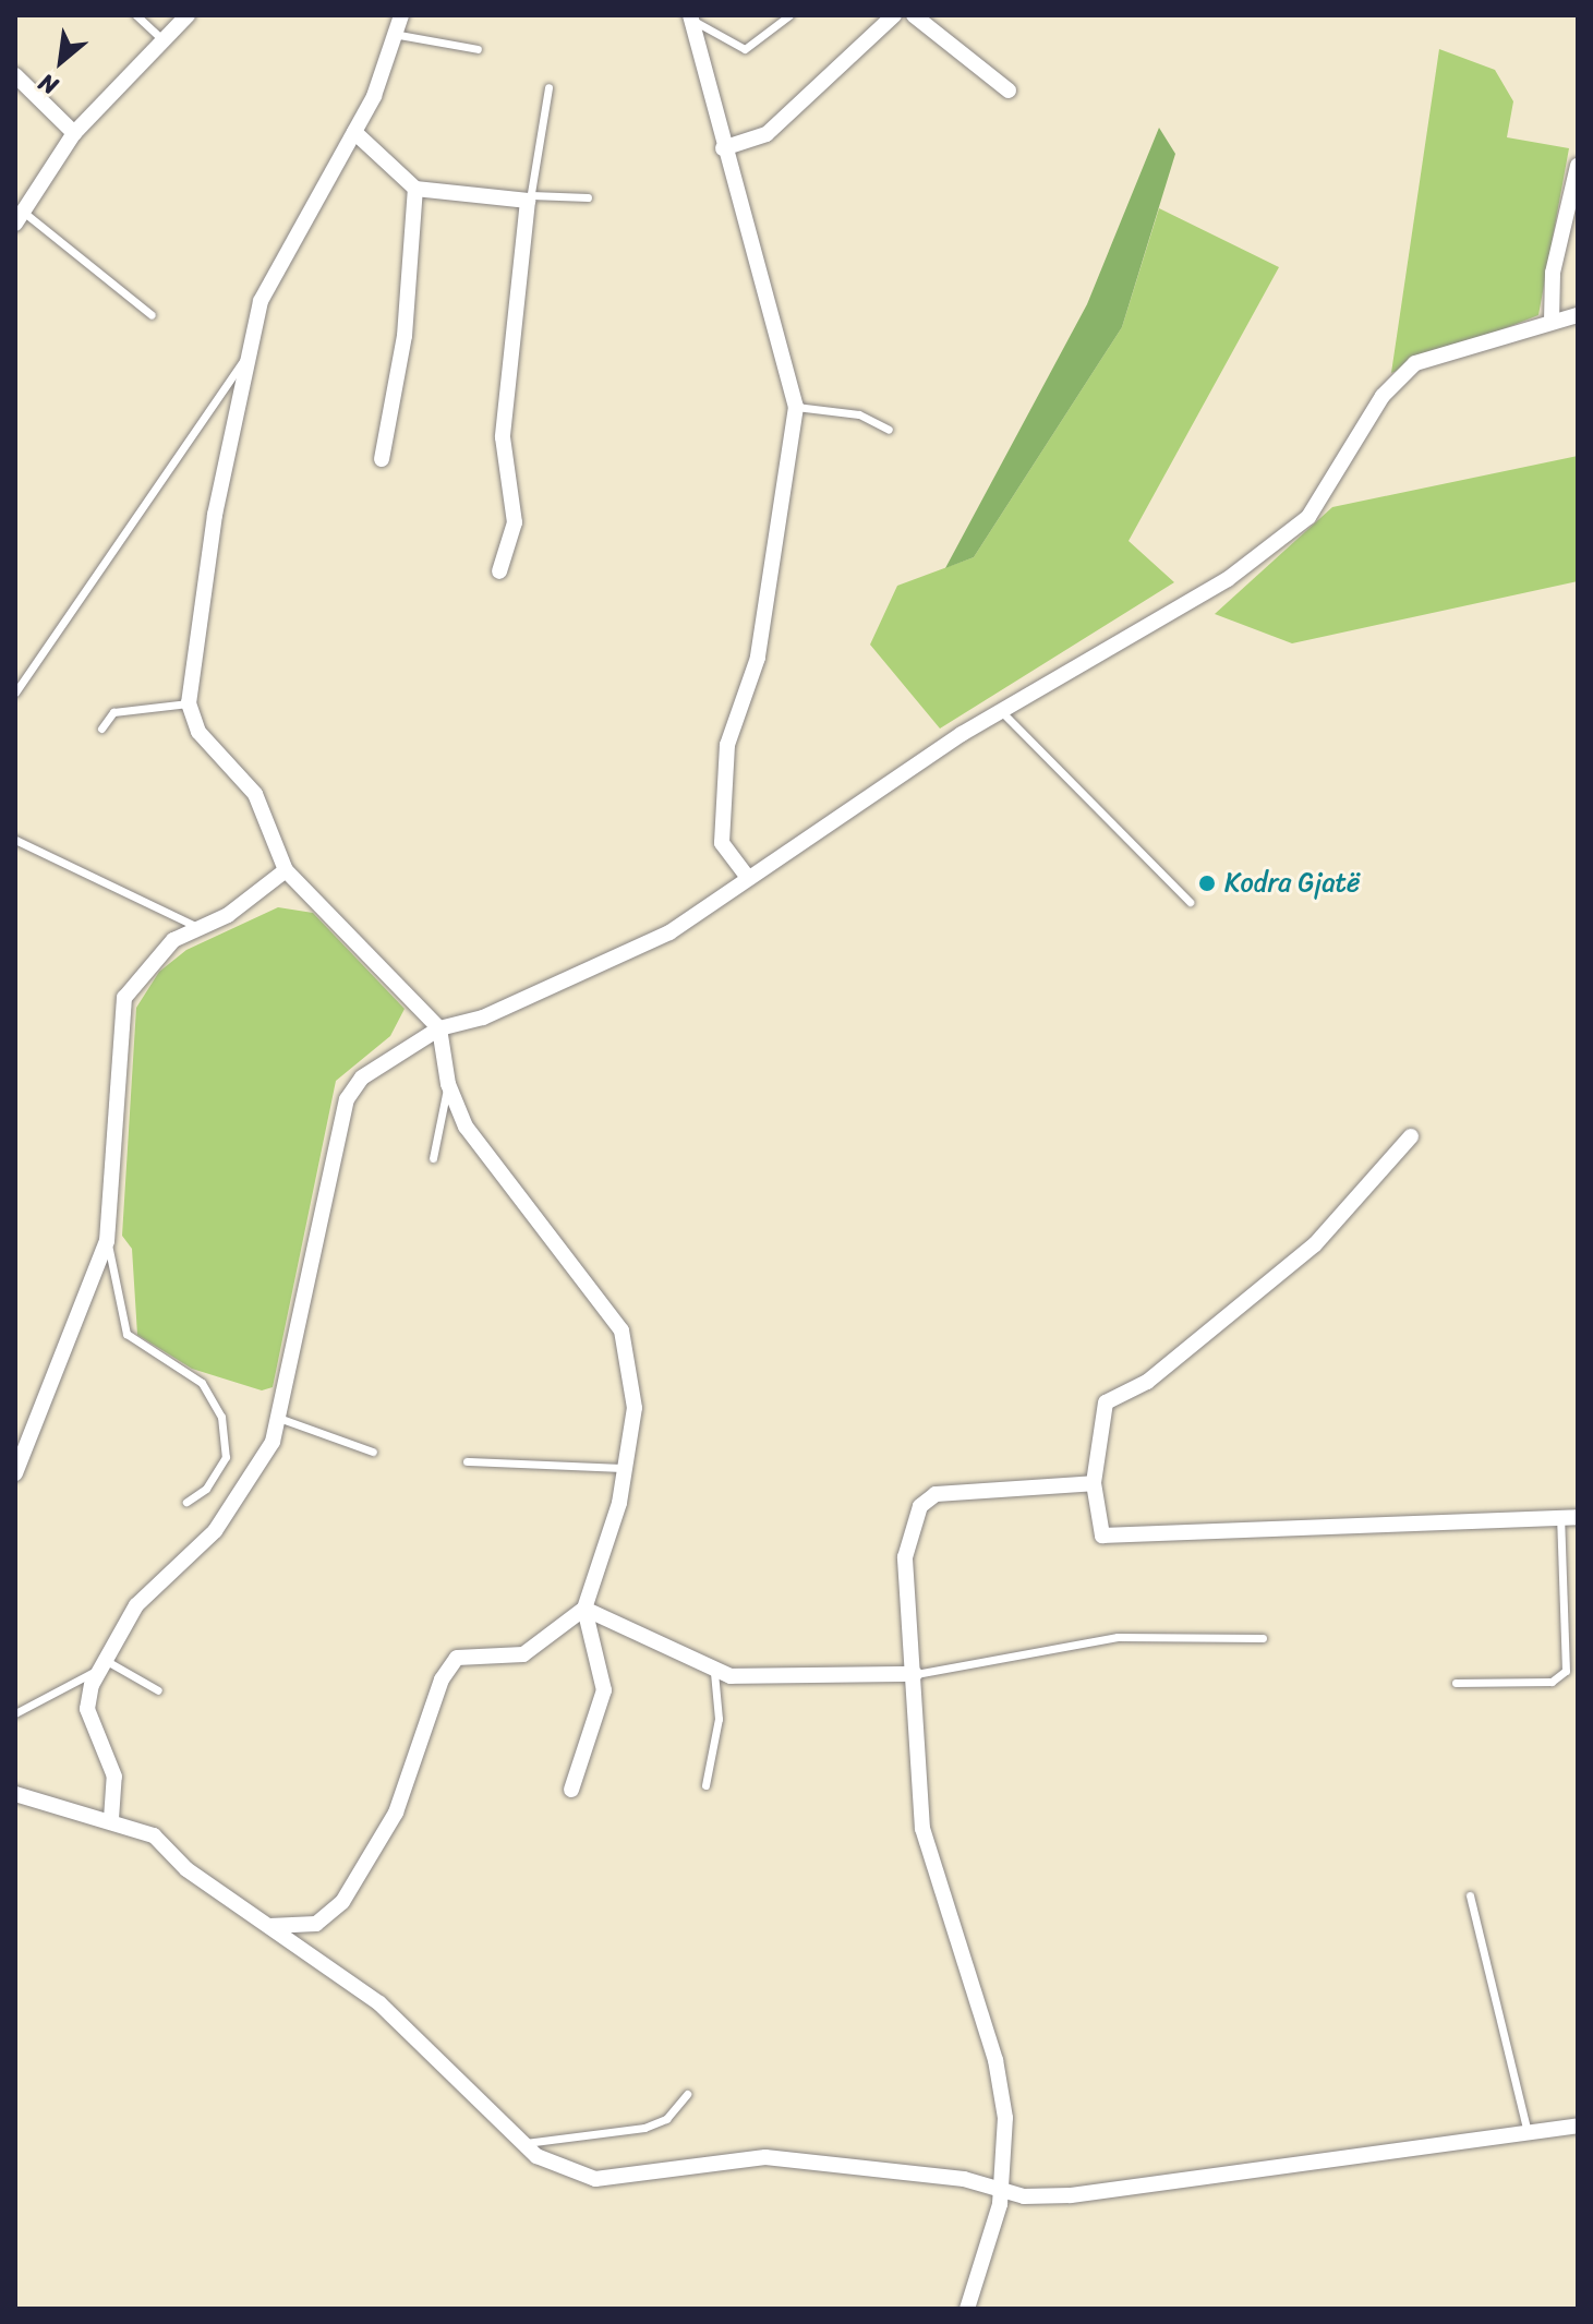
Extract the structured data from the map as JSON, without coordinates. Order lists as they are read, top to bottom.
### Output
{
  "places": ["Kodra Gjatë"],
  "north": "bottom left"
}
